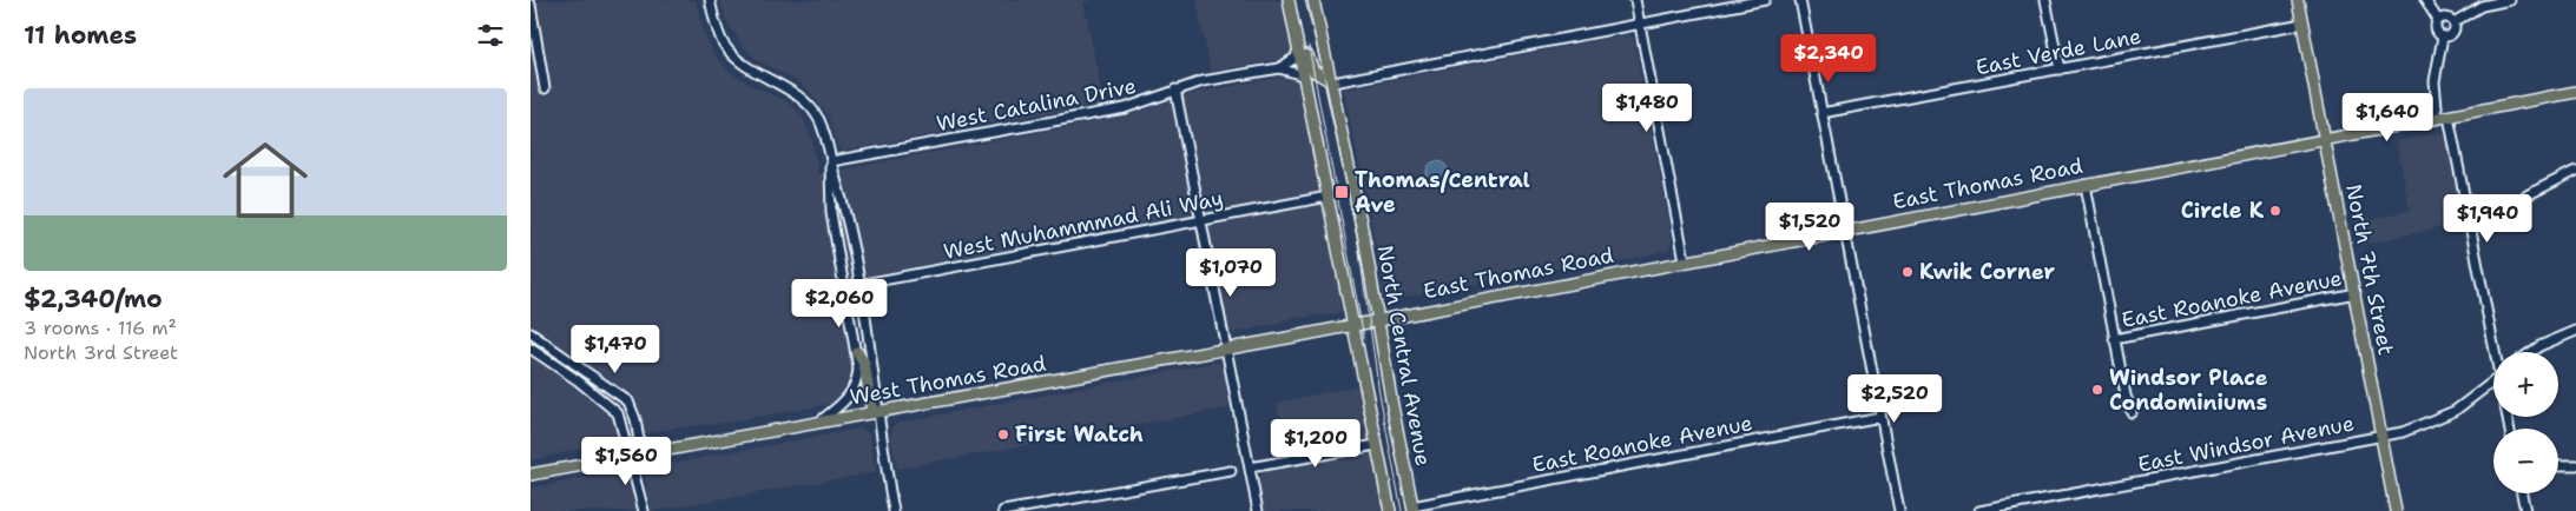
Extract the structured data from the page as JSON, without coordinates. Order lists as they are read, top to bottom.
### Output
{
  "streets": {
    "main road": [
      "East Thomas Road",
      "North 7th Street",
      "North Central Avenue",
      "West Thomas Road"
    ],
    "street": [
      "East Verde Lane",
      "West Catalina Drive",
      "West Muhammmad Ali Way",
      "East Roanoke Avenue",
      "East Windsor Avenue"
    ]
  },
  "crossings": [
    ["East Verde Lane", "North 7th Street"],
    ["East Thomas Road", "North 7th Street"],
    ["East Thomas Road", "North Central Avenue"],
    ["East Thomas Road", "West Thomas Road"],
    ["West Muhammmad Ali Way", "North Central Avenue"],
    ["North 7th Street", "East Roanoke Avenue"],
    ["North 7th Street", "East Windsor Avenue"],
    ["East Roanoke Avenue", "North Central Avenue"],
    ["North Central Avenue", "West Thomas Road"]
  ],
  "places": {
    "transit": ["Thomas/Central Ave"],
    "other": [
      "Circle K",
      "Kwik Corner",
      "Windsor Place Condominiums",
      "First Watch"
    ]
  },
  "page": {
    "heading": "11 homes",
    "price": [
      "$2,340",
      "$1,480",
      "$1,640",
      "$1,940",
      "$1,520",
      "$1,070",
      "$2,060",
      "$1,470",
      "$2,520",
      "$1,200",
      "$1,560"
    ],
    "list": [
      {
        "name": "$2,340/mo",
        "note": "3 rooms · 116 m² · North 3rd Street"
      }
    ],
    "map_buttons": ["+", "−"]
  }
}
